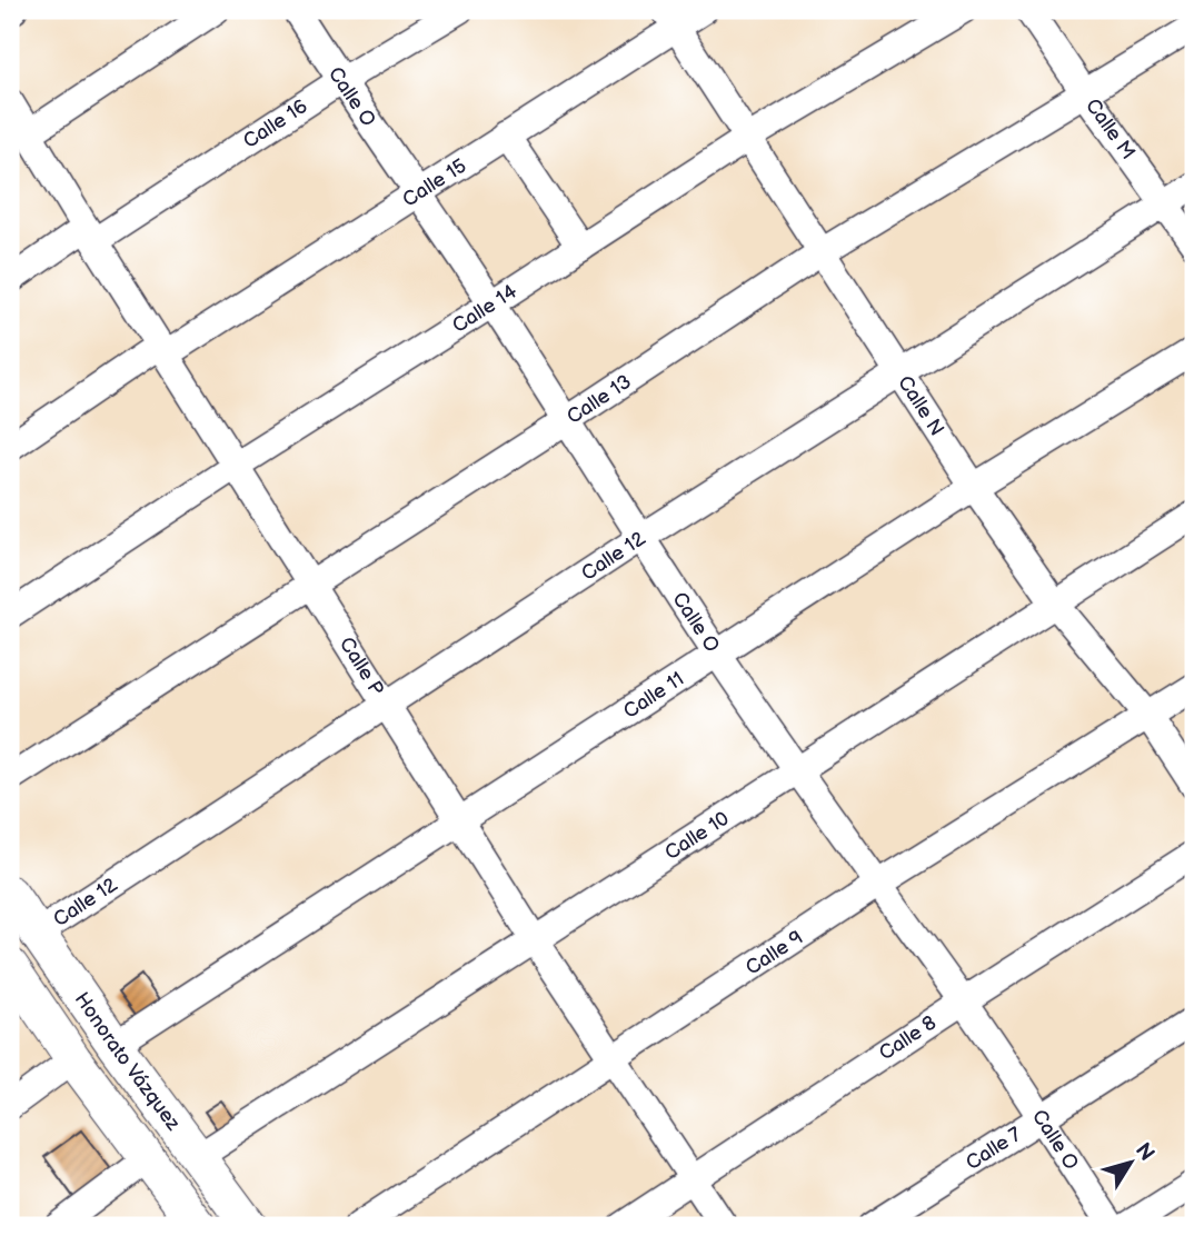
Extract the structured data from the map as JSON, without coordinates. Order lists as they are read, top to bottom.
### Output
{
  "streets": {
    "street": [
      "Calle O",
      "Calle 16",
      "Calle M",
      "Calle 15",
      "Calle 14",
      "Calle 13",
      "Calle N",
      "Calle 12",
      "Calle P",
      "Calle 11",
      "Calle 10",
      "Calle 9",
      "Calle 8",
      "Honorato Vázquez",
      "Calle 7"
    ]
  },
  "crossings": [
    ["Calle O", "Calle 16"],
    ["Calle O", "Calle 15"],
    ["Calle O", "Calle 14"],
    ["Calle O", "Calle 13"],
    ["Calle O", "Calle 12"],
    ["Calle O", "Calle 11"],
    ["Calle O", "Calle 10"],
    ["Calle O", "Calle 9"],
    ["Calle O", "Calle 8"],
    ["Calle O", "Calle 7"],
    ["Calle 16", "Calle P"],
    ["Calle M", "Calle 13"],
    ["Calle M", "Calle 12"],
    ["Calle 15", "Calle N"],
    ["Calle 15", "Calle P"],
    ["Calle 14", "Calle N"],
    ["Calle 14", "Calle P"],
    ["Calle 13", "Calle N"],
    ["Calle 13", "Calle P"],
    ["Calle N", "Calle 12"],
    ["Calle N", "Calle 11"],
    ["Calle N", "Calle 10"],
    ["Calle N", "Calle 9"],
    ["Calle 12", "Calle P"],
    ["Calle 12", "Honorato Vázquez"],
    ["Calle P", "Calle 11"],
    ["Calle P", "Calle 10"],
    ["Calle P", "Calle 9"],
    ["Calle P", "Calle 8"],
    ["Calle 11", "Honorato Vázquez"],
    ["Calle 10", "Honorato Vázquez"]
  ],
  "north": "top right"
}
